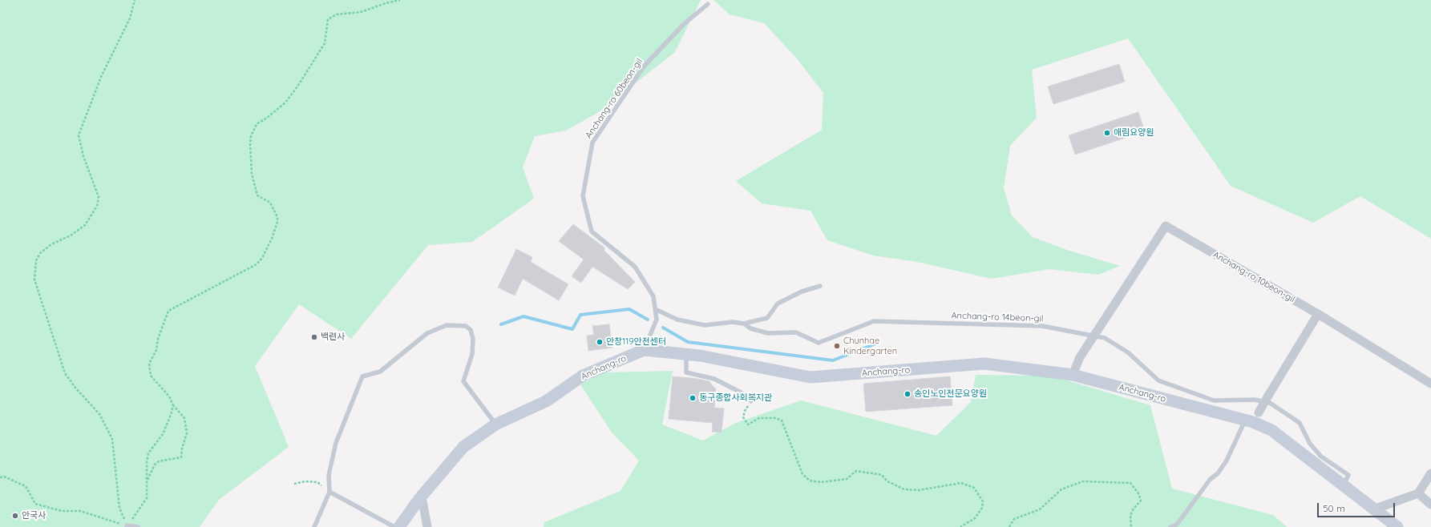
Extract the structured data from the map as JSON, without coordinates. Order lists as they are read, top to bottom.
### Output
{
  "streets": {
    "street": ["Anchang-ro 10beon-gil", "Anchang-ro"],
    "lane": ["Anchang-ro 60beon-gil", "Anchang-ro 14beon-gil"]
  },
  "crossings": [
    ["Anchang-ro 60beon-gil", "Anchang-ro"],
    ["Anchang-ro 10beon-gil", "Anchang-ro"],
    ["Anchang-ro 14beon-gil", "Anchang-ro"]
  ],
  "places": [
    "애림요양원",
    "백련사",
    "안창119안전센터",
    "Chunhae Kindergarten",
    "송인노인전문요양원",
    "동구종합사회복지관",
    "안국사"
  ],
  "scale_bar": "50 m"
}
